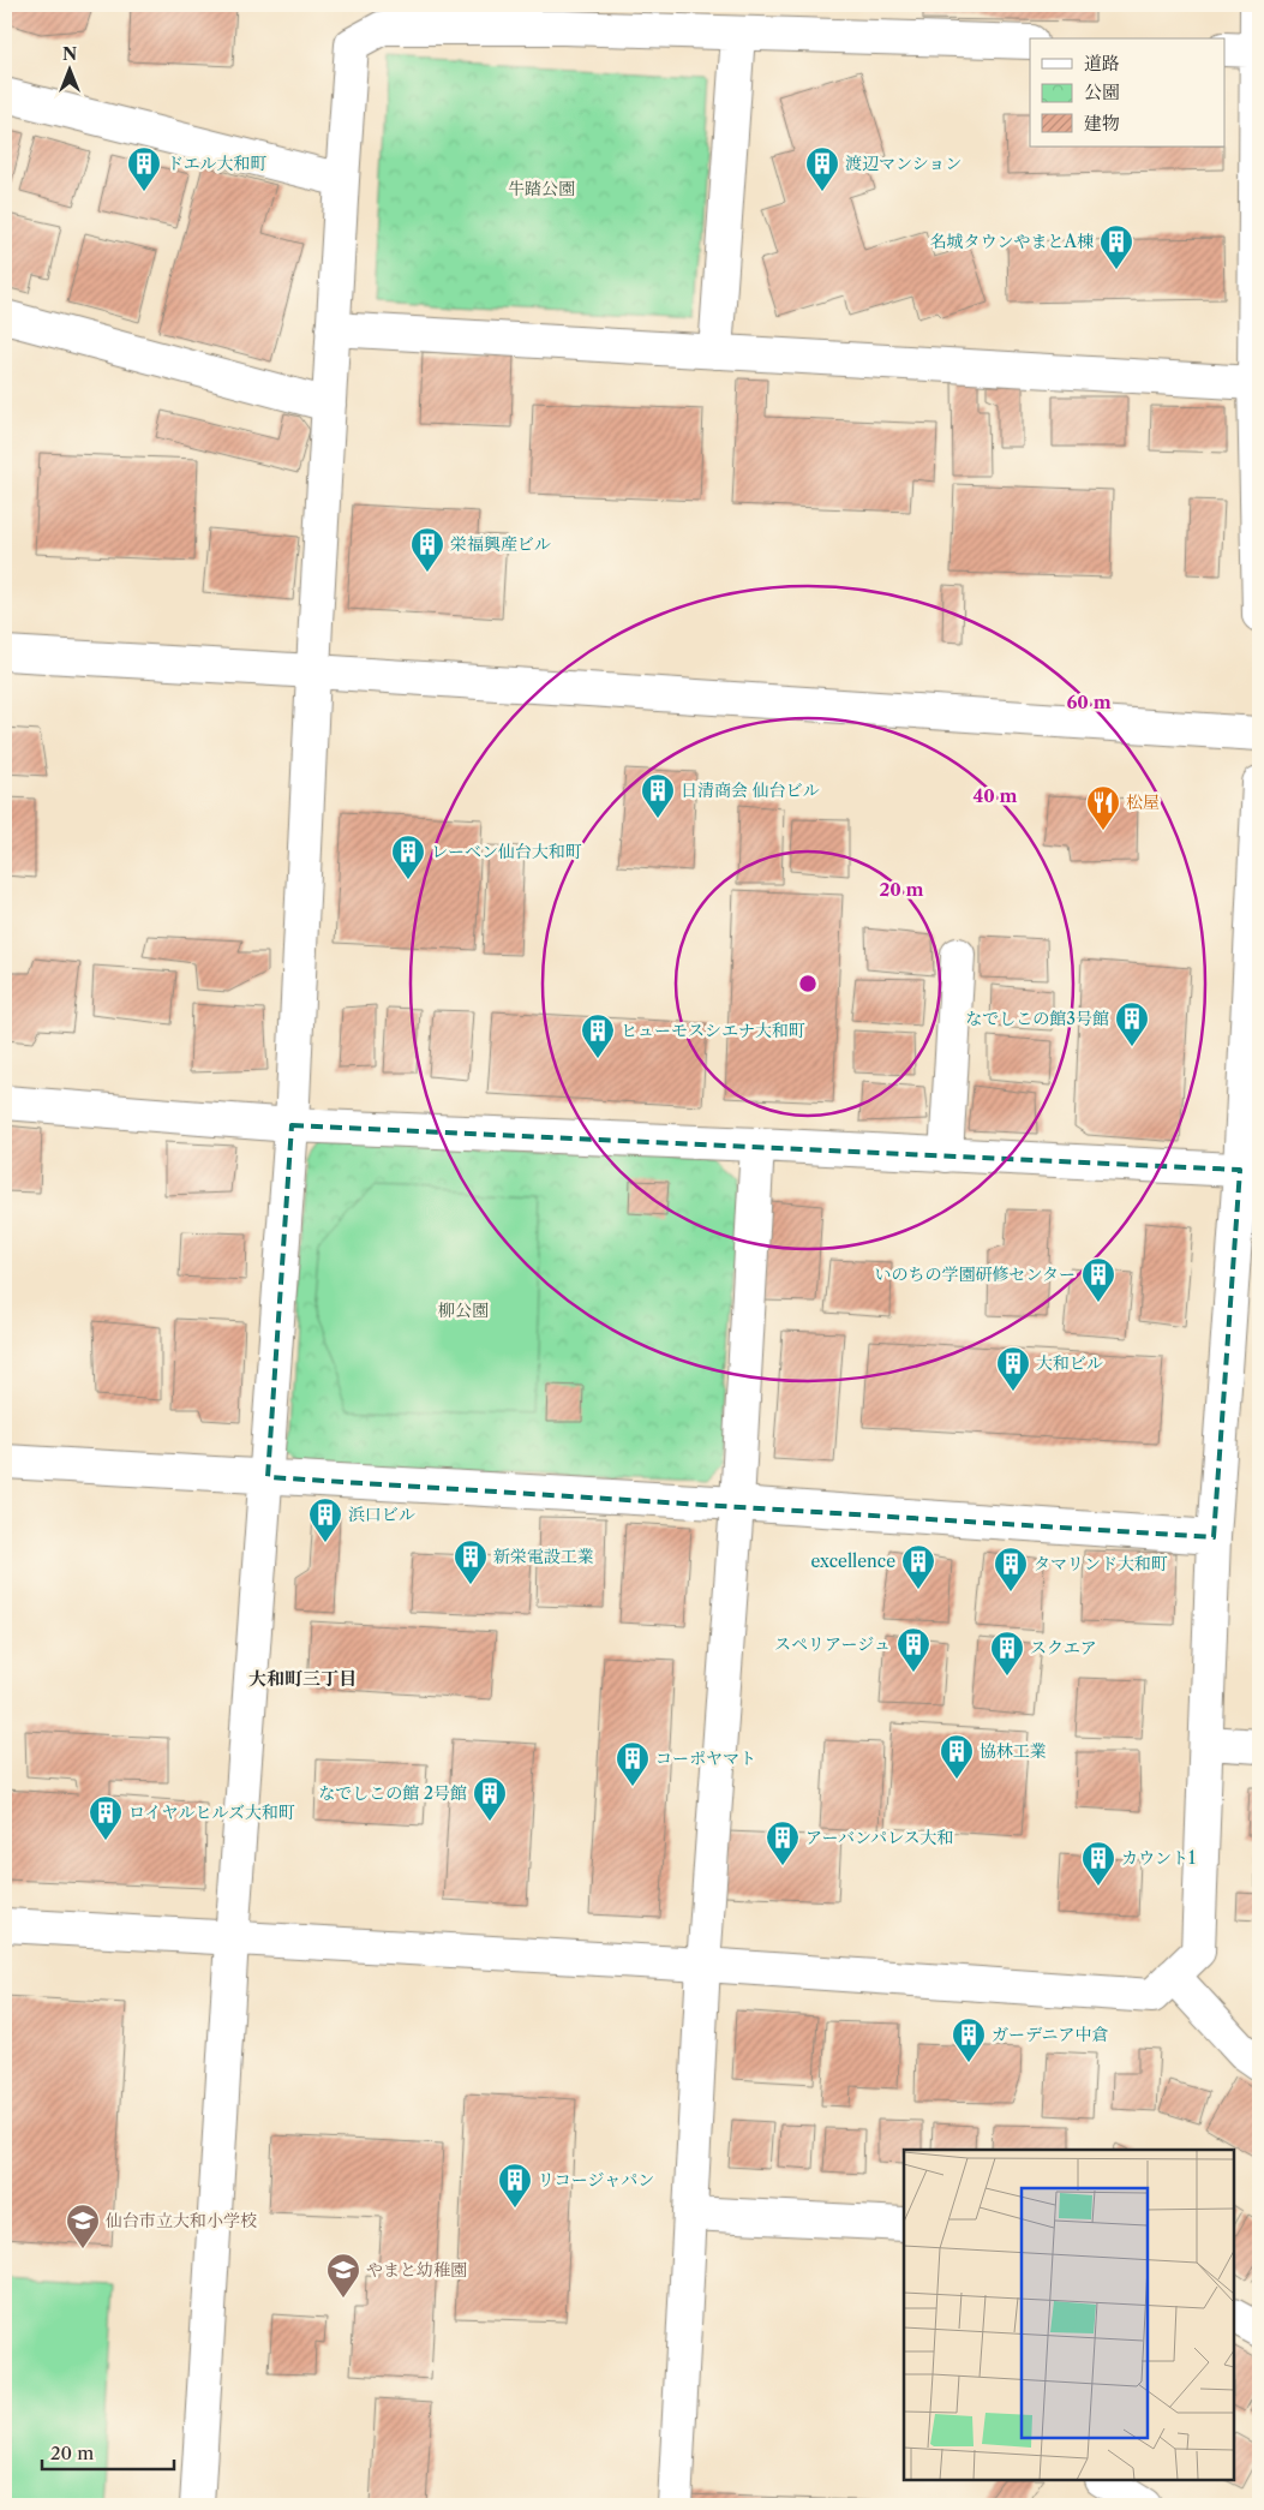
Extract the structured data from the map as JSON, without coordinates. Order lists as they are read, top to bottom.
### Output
{
  "districts": ["大和町三丁目"],
  "parks": ["牛踏公園", "柳公園"],
  "places": {
    "building": [
      "ドエル大和町",
      "渡辺マンション",
      "名城タウンやまとA棟",
      "栄福興産ビル",
      "日清商会 仙台ビル",
      "レーベン仙台大和町",
      "なでしこの館3号館",
      "ヒューモスシエナ大和町",
      "いのちの学園研修センター",
      "大和ビル",
      "浜口ビル",
      "新栄電設工業",
      "excellence",
      "タマリンド大和町",
      "スペリアージュ",
      "スクエア",
      "協林工業",
      "コーポヤマト",
      "なでしこの館 2号館",
      "ロイヤルヒルズ大和町",
      "アーバンパレス大和",
      "カウント1",
      "ガーデニア中倉",
      "リコージャパン"
    ],
    "restaurant": ["松屋"],
    "school or university": ["仙台市立大和小学校", "やまと幼稚園"]
  },
  "legend": ["道路", "公園", "建物"],
  "scale_bar": "20 m",
  "north": "top",
  "rings": ["60 m", "40 m", "20 m"]
}
